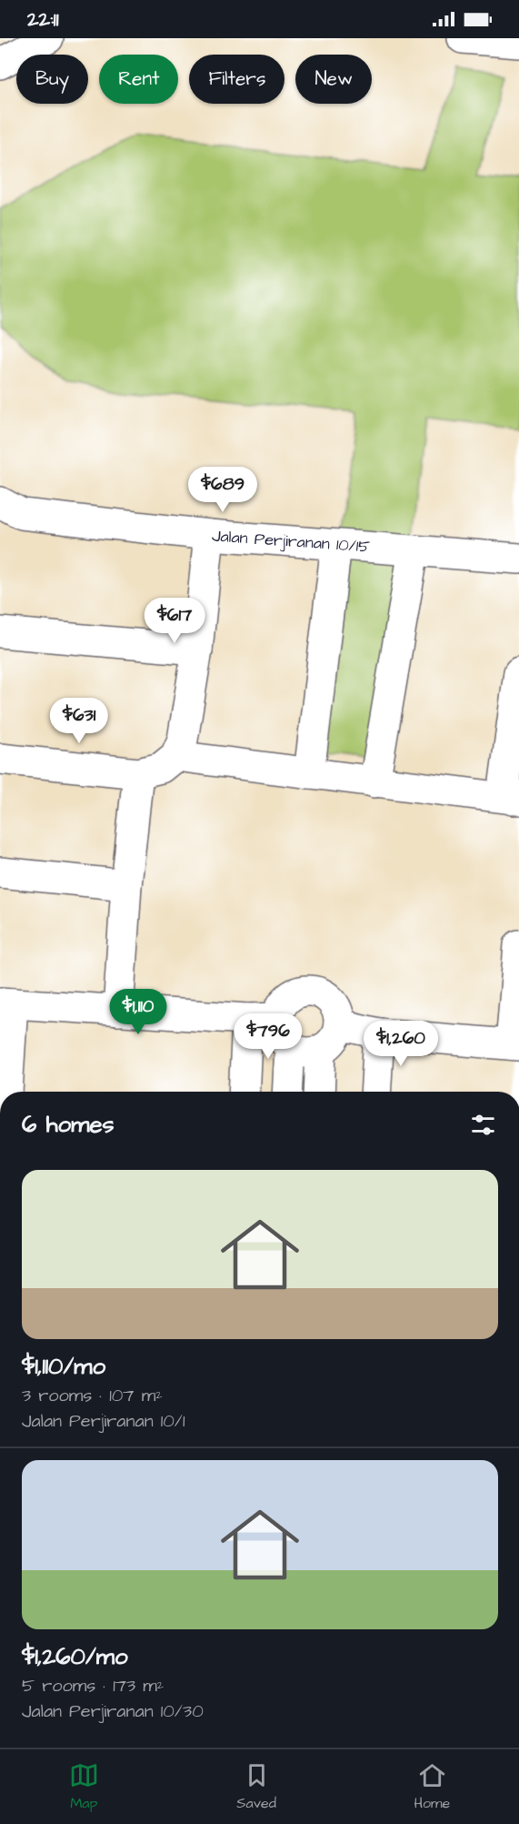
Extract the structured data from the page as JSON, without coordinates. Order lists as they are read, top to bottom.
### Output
{
  "streets": {
    "street": ["Jalan Perjiranan 10/15"]
  },
  "page": {
    "status": "22:11",
    "chip": [
      "Buy",
      "Rent",
      "Filters",
      "New"
    ],
    "price": [
      "$689",
      "$617",
      "$631",
      "$1,110",
      "$796",
      "$1,260"
    ],
    "heading": "6 homes",
    "list": [
      {
        "name": "$1,110/mo",
        "note": "3 rooms · 107 m² · Jalan Perjiranan 10/1"
      },
      {
        "name": "$1,260/mo",
        "note": "5 rooms · 173 m² · Jalan Perjiranan 10/30"
      }
    ],
    "tabs": ["Map", "Saved", "Home"]
  }
}
